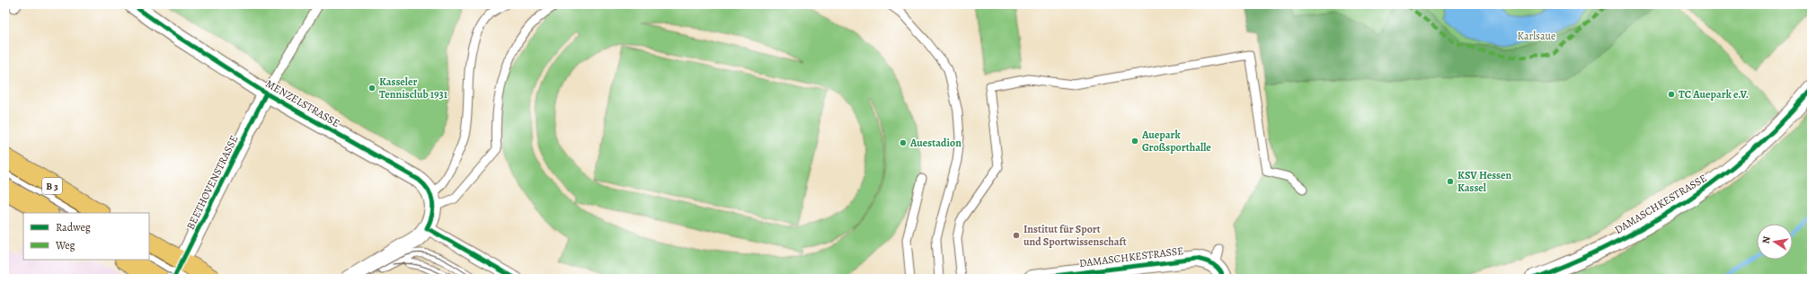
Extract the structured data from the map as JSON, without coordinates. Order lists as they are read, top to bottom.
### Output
{
  "streets": {
    "main road": ["B 3"],
    "street": ["MENZELSTRASSE", "BEETHOVENSTRASSE", "DAMASCHKESTRASSE"]
  },
  "crossings": [
    ["MENZELSTRASSE", "BEETHOVENSTRASSE"]
  ],
  "parks": ["Karlsaue"],
  "places": [
    "Kasseler Tennisclub 1931",
    "TC Auepark e.V.",
    "Auepark Großsporthalle",
    "Auestadion",
    "KSV Hessen Kassel",
    "Institut für Sport und Sportwissenschaft"
  ],
  "legend": ["Radweg", "Weg"],
  "north": "left"
}
